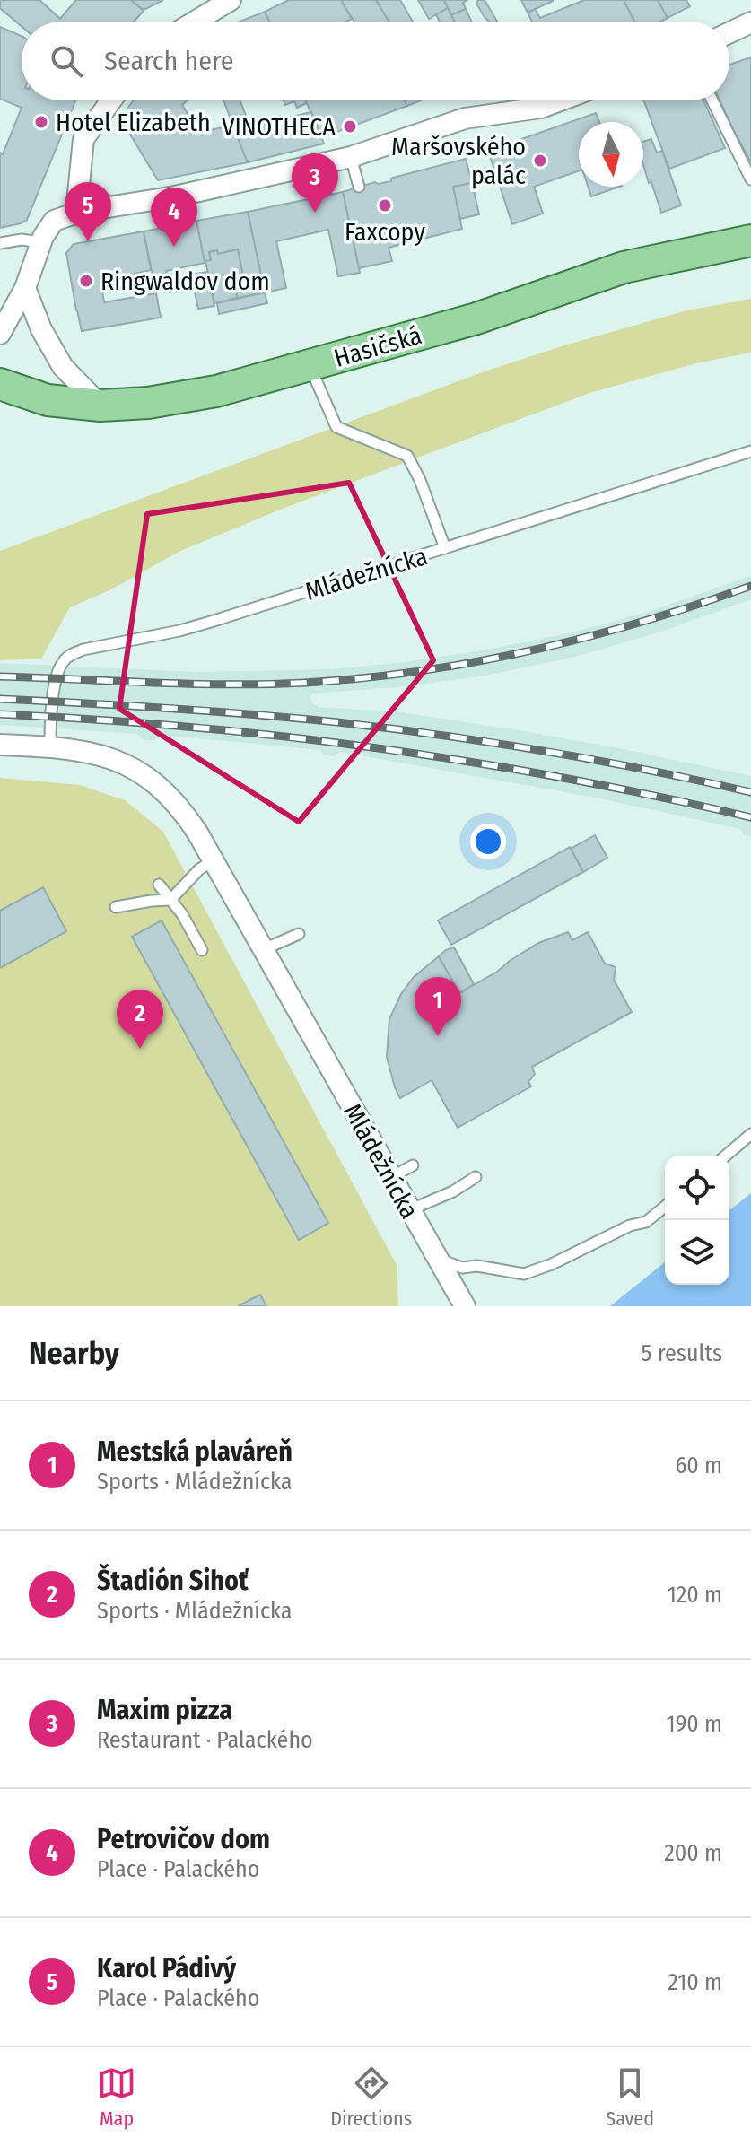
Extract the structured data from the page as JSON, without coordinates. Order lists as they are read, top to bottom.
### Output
{
  "streets": {
    "main road": ["Hasičská"],
    "street": ["Mládežnícka"]
  },
  "places": [
    "Hotel Elizabeth",
    "VINOTHECA",
    "Maršovského palác",
    "Faxcopy",
    "Ringwaldov dom"
  ],
  "north": "bottom",
  "page": {
    "search": "Search here",
    "pins": [
      "3",
      "5",
      "4",
      "1",
      "2"
    ],
    "heading": ["Nearby", "5 results"],
    "list": [
      {
        "mark": "1",
        "name": "Mestská plaváreň",
        "note": "Sports · Mládežnícka",
        "value": "60 m"
      },
      {
        "mark": "2",
        "name": "Štadión Sihoť",
        "note": "Sports · Mládežnícka",
        "value": "120 m"
      },
      {
        "mark": "3",
        "name": "Maxim pizza",
        "note": "Restaurant · Palackého",
        "value": "190 m"
      },
      {
        "mark": "4",
        "name": "Petrovičov dom",
        "note": "Place · Palackého",
        "value": "200 m"
      },
      {
        "mark": "5",
        "name": "Karol Pádivý",
        "note": "Place · Palackého",
        "value": "210 m"
      }
    ],
    "nav": ["Map", "Directions", "Saved"]
  }
}
